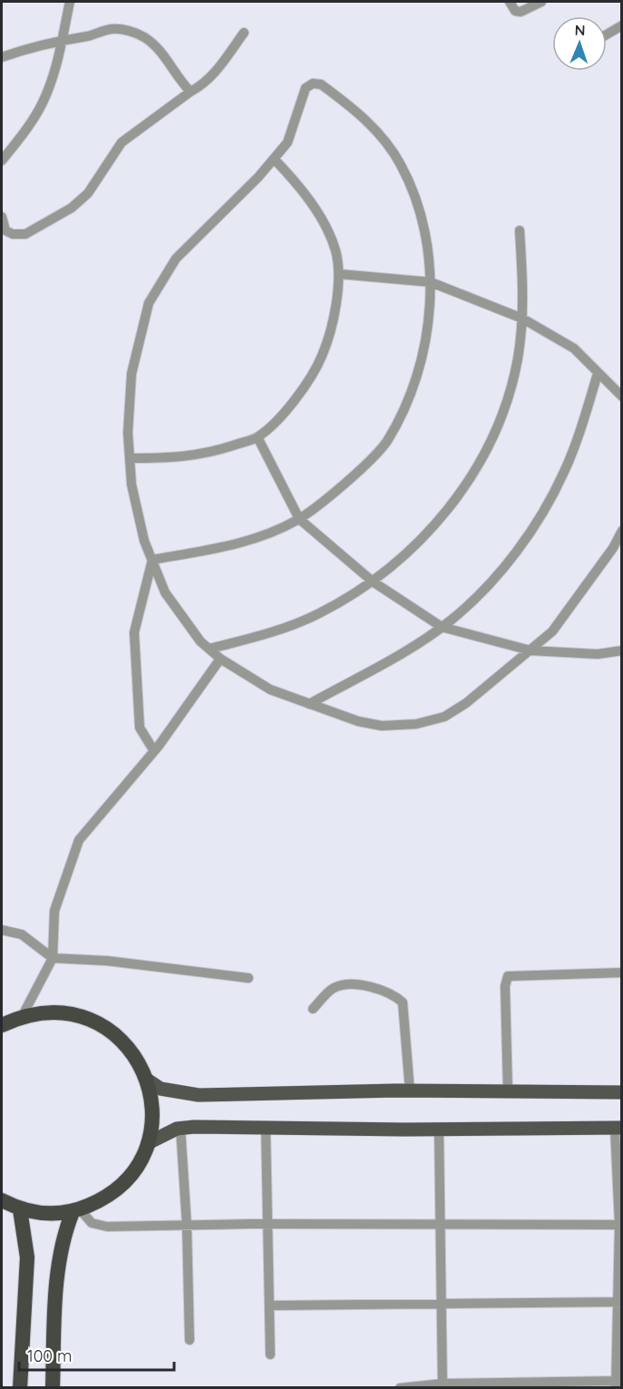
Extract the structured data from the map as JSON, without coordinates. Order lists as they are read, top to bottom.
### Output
{
  "scale_bar": "100 m",
  "north": "top"
}
